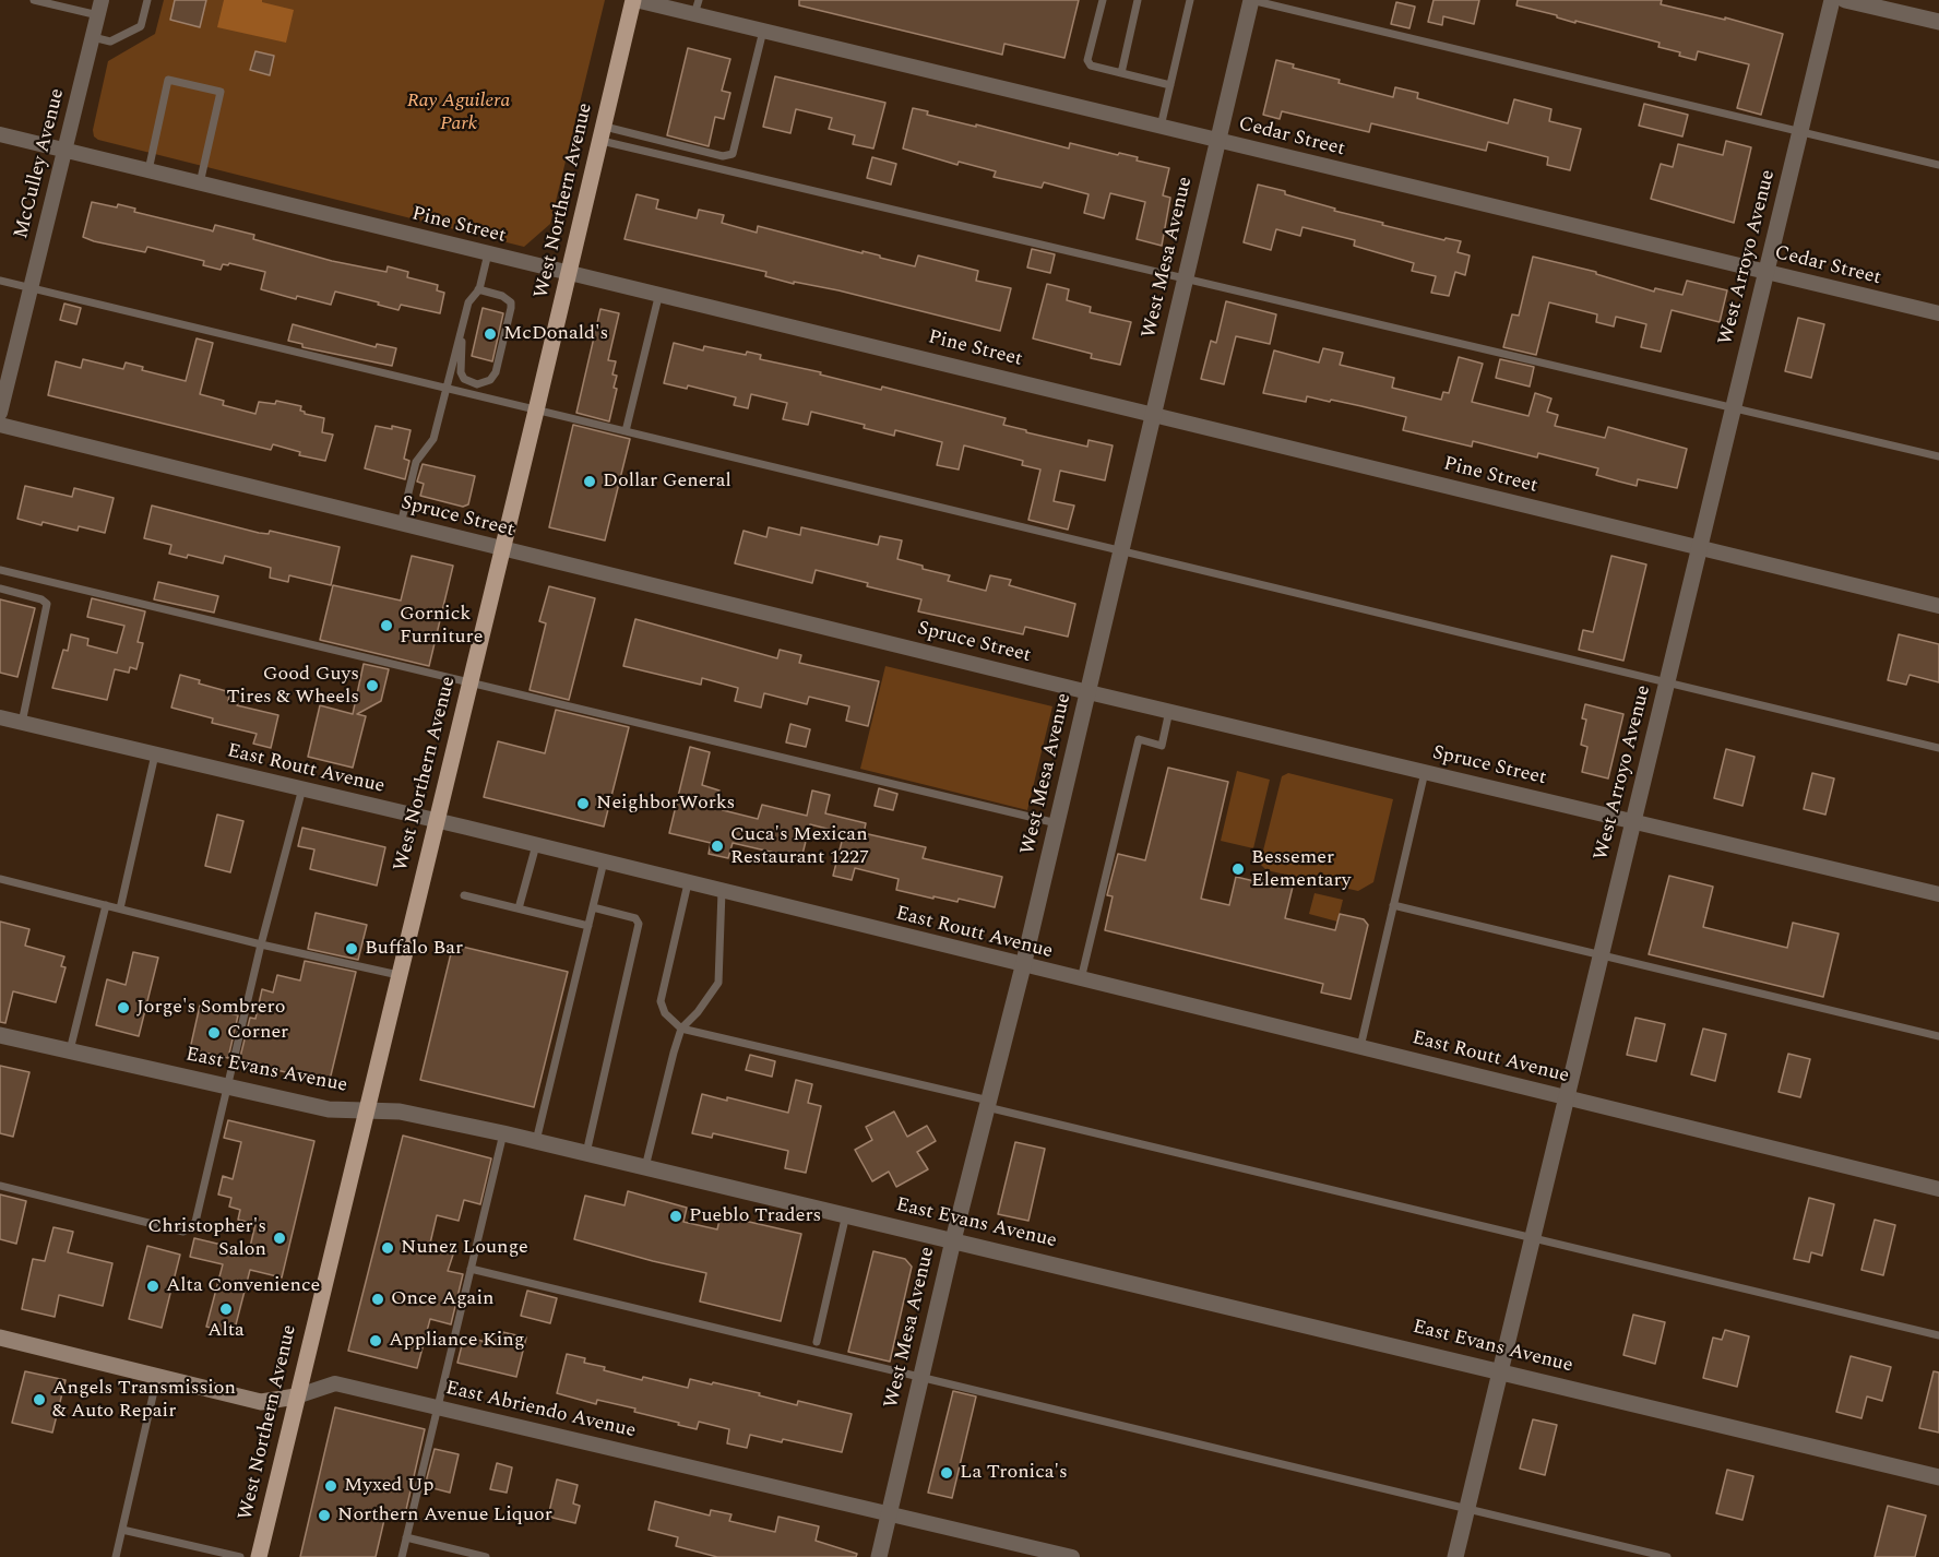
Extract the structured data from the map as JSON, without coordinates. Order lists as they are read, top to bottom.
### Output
{
  "streets": {
    "main road": ["West Northern Avenue", "East Abriendo Avenue"],
    "street": [
      "Cedar Street",
      "McCulley Avenue",
      "Pine Street",
      "West Mesa Avenue",
      "West Arroyo Avenue",
      "Spruce Street",
      "East Routt Avenue",
      "East Evans Avenue"
    ]
  },
  "crossings": [
    ["Cedar Street", "West Northern Avenue"],
    ["Cedar Street", "West Mesa Avenue"],
    ["Cedar Street", "West Arroyo Avenue"],
    ["McCulley Avenue", "Pine Street"],
    ["West Northern Avenue", "Pine Street"],
    ["West Northern Avenue", "Spruce Street"],
    ["West Northern Avenue", "East Routt Avenue"],
    ["West Northern Avenue", "East Evans Avenue"],
    ["West Northern Avenue", "East Abriendo Avenue"],
    ["Pine Street", "West Mesa Avenue"],
    ["Pine Street", "West Arroyo Avenue"],
    ["West Mesa Avenue", "Spruce Street"],
    ["West Mesa Avenue", "East Routt Avenue"],
    ["West Mesa Avenue", "East Evans Avenue"],
    ["West Mesa Avenue", "East Abriendo Avenue"],
    ["West Arroyo Avenue", "Spruce Street"],
    ["West Arroyo Avenue", "East Routt Avenue"],
    ["West Arroyo Avenue", "East Evans Avenue"]
  ],
  "parks": ["Ray Aguilera Park"],
  "places": [
    "McDonald's",
    "Dollar General",
    "Gornick Furniture",
    "Good Guys Tires & Wheels",
    "NeighborWorks",
    "Cuca's Mexican Restaurant 1227",
    "Bessemer Elementary",
    "Buffalo Bar",
    "Jorge's Sombrero",
    "Corner",
    "Pueblo Traders",
    "Christopher's Salon",
    "Nunez Lounge",
    "Alta Convenience",
    "Once Again",
    "Alta",
    "Appliance King",
    "Angels Transmission & Auto Repair",
    "La Tronica's",
    "Myxed Up",
    "Northern Avenue Liquor"
  ]
}
